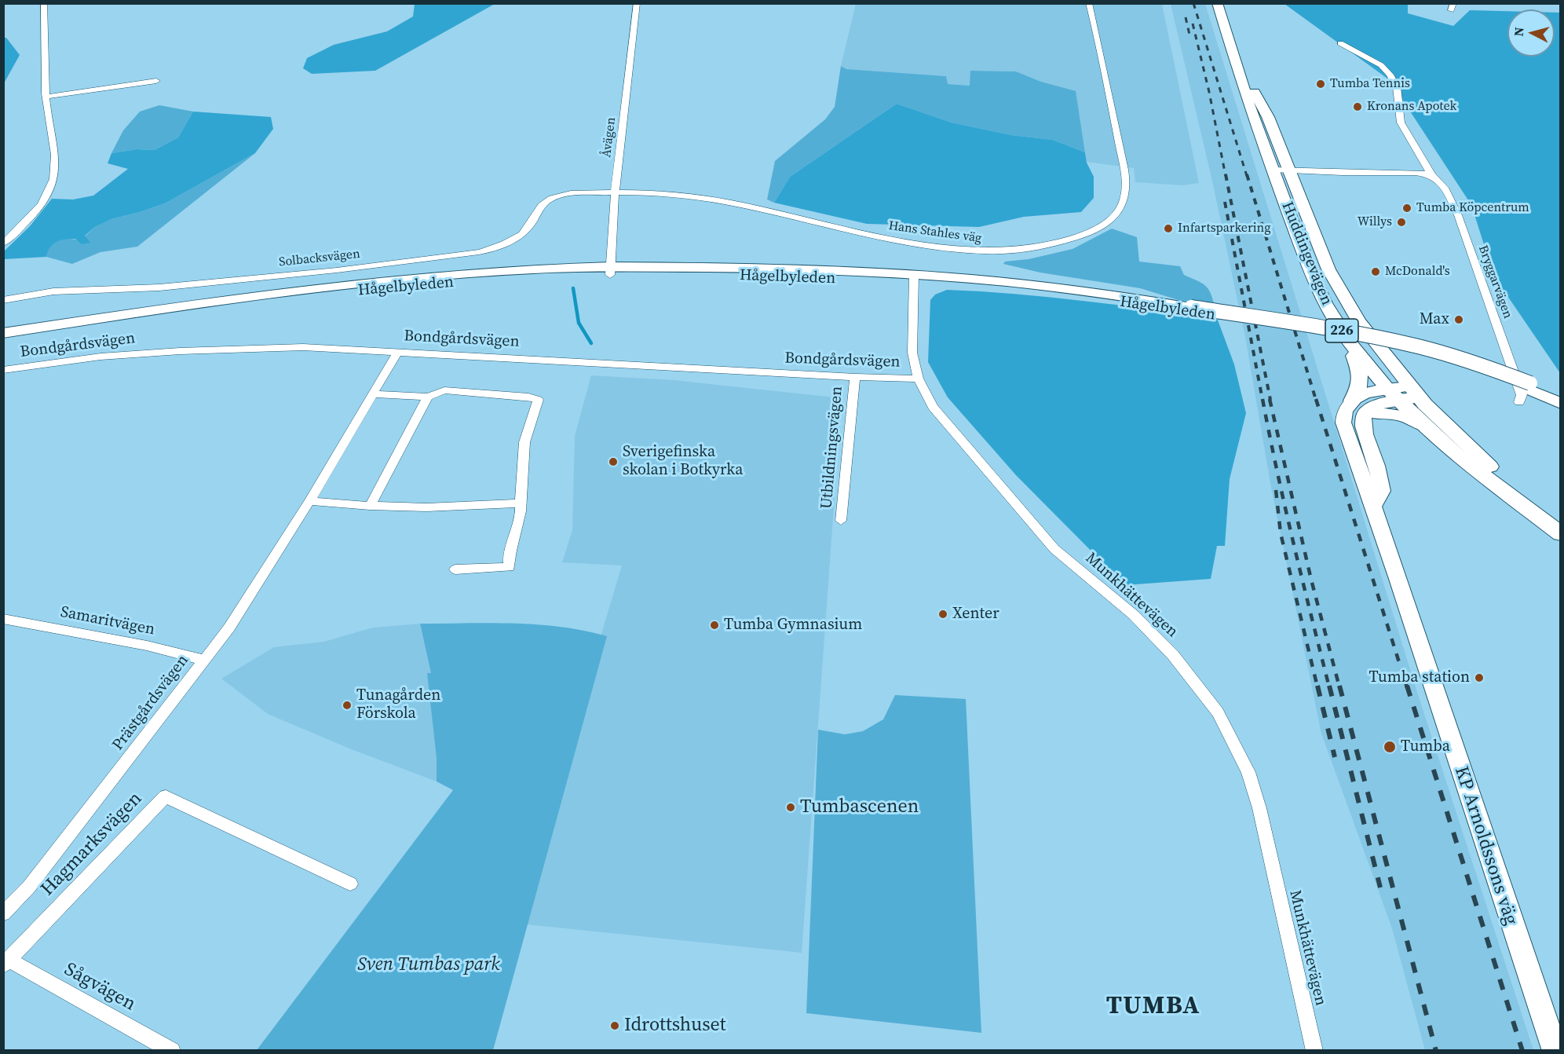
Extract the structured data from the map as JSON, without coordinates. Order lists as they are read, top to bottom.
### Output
{
  "streets": {
    "main road": [
      "Huddingevägen",
      "Hågelbyleden",
      "226",
      "KP Arnoldssons väg"
    ],
    "street": [
      "Åvägen",
      "Hans Stahles väg",
      "Solbacksvägen",
      "Bryggarvägen",
      "Bondgårdsvägen",
      "Utbildningsvägen",
      "Munkhättevägen",
      "Samaritvägen",
      "Prästgårdsvägen",
      "Hagmarksvägen",
      "Sågvägen"
    ]
  },
  "crossings": [
    ["Åvägen", "Hans Stahles väg"],
    ["Åvägen", "Solbacksvägen"],
    ["Åvägen", "Hågelbyleden"],
    ["Hans Stahles väg", "Solbacksvägen"],
    ["Hågelbyleden", "Bryggarvägen"],
    ["Hågelbyleden", "Munkhättevägen"],
    ["Bondgårdsvägen", "Utbildningsvägen"],
    ["Bondgårdsvägen", "Munkhättevägen"],
    ["Bondgårdsvägen", "Prästgårdsvägen"],
    ["Samaritvägen", "Prästgårdsvägen"],
    ["Hagmarksvägen", "Sågvägen"]
  ],
  "districts": ["TUMBA"],
  "parks": ["Sven Tumbas park"],
  "places": [
    "Tumba Tennis",
    "Kronans Apotek",
    "Tumba Köpcentrum",
    "Willys",
    "Infartsparkering",
    "McDonald's",
    "Max",
    "Sverigefinska skolan i Botkyrka",
    "Xenter",
    "Tumba Gymnasium",
    "Tumba station",
    "Tunagården Förskola",
    "Tumba",
    "Tumbascenen",
    "Idrottshuset"
  ],
  "north": "left"
}
